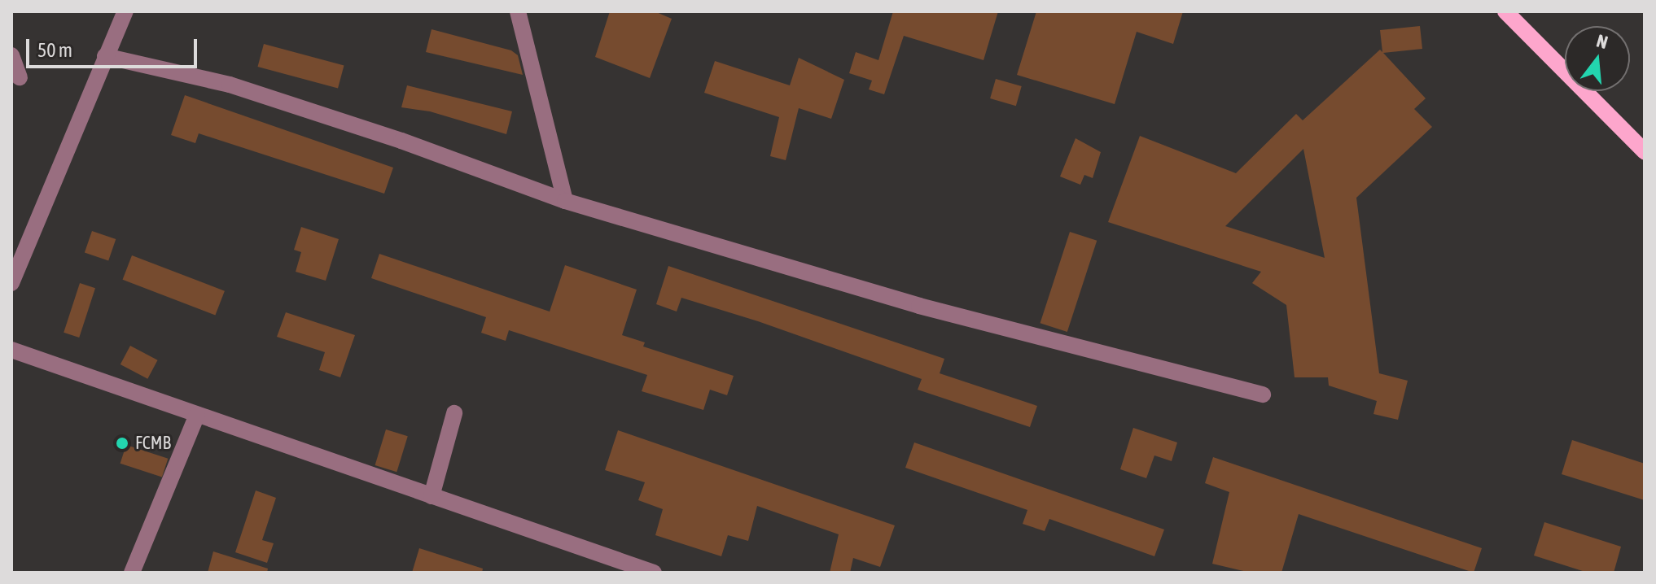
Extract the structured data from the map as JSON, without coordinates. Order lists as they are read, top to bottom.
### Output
{
  "places": ["FCMB"],
  "scale_bar": "50 m",
  "north": "top"
}
